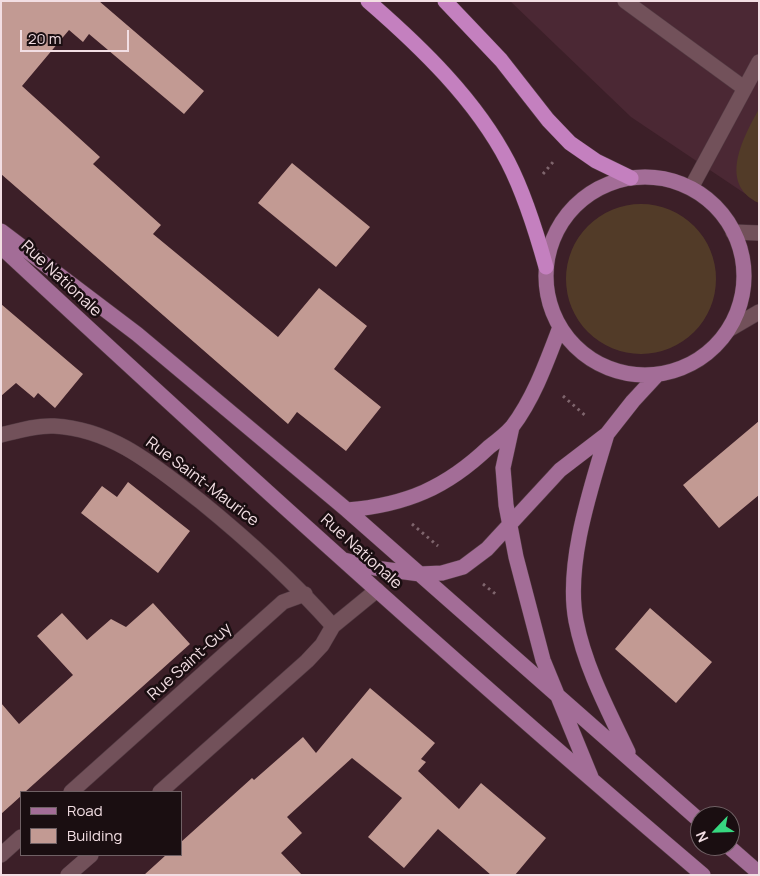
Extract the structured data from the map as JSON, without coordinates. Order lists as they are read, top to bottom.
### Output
{
  "streets": {
    "main road": ["Rue Nationale"],
    "street": ["Rue Saint-Maurice", "Rue Saint-Guy"]
  },
  "crossings": [
    ["Rue Saint-Maurice", "Rue Saint-Guy"]
  ],
  "legend": ["Road", "Building"],
  "scale_bar": "20 m",
  "north": "bottom left"
}
